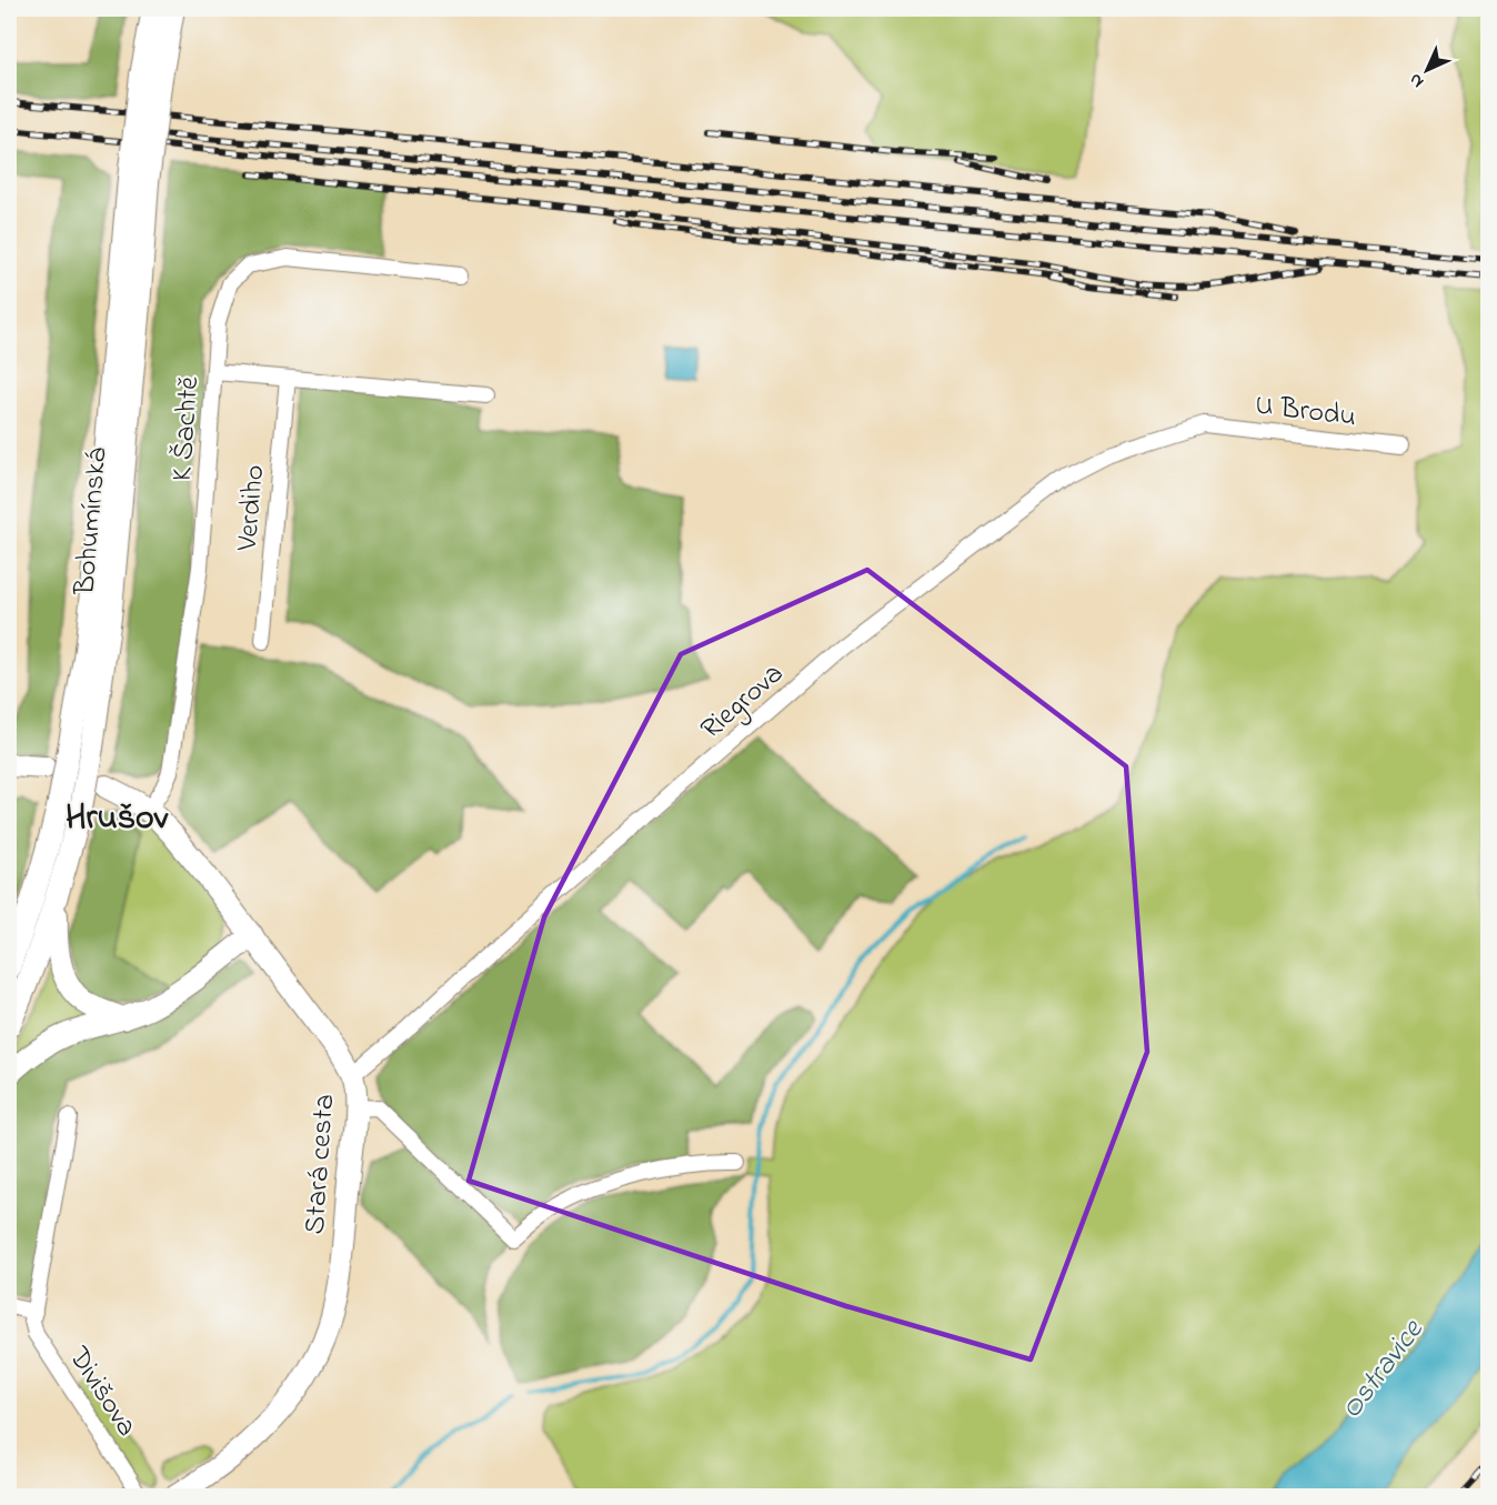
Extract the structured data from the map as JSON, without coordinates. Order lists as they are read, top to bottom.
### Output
{
  "streets": {
    "main road": ["Bohumínská", "Stará cesta"],
    "street": [
      "U Brodu",
      "K Šachtě",
      "Verdiho",
      "Riegrova",
      "Divišova"
    ]
  },
  "crossings": [
    ["U Brodu", "Riegrova"],
    ["K Šachtě", "Stará cesta"],
    ["Riegrova", "Stará cesta"]
  ],
  "districts": ["Hrušov"],
  "water": ["Ostravice"],
  "north": "bottom left"
}
